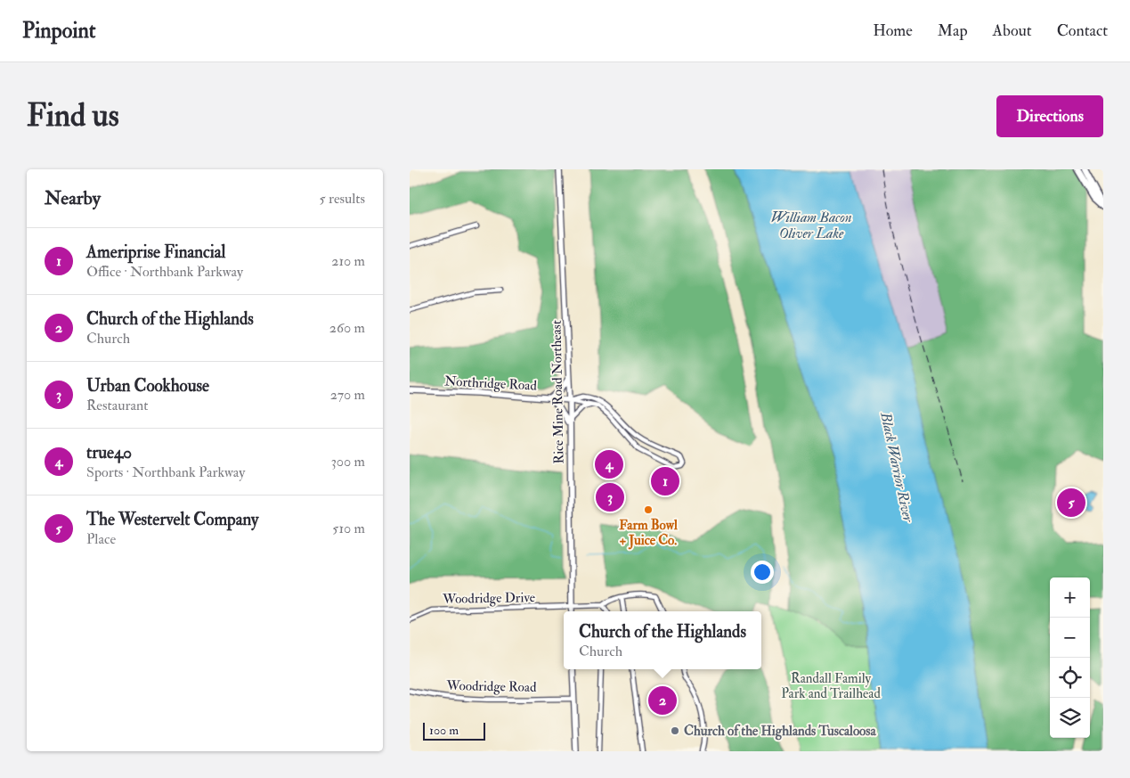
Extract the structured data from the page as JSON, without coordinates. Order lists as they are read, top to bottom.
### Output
{
  "streets": {
    "main road": ["Northridge Road", "Rice Mine Road Northeast"],
    "street": ["Woodridge Drive", "Woodridge Road"]
  },
  "crossings": [
    ["Northridge Road", "Rice Mine Road Northeast"],
    ["Rice Mine Road Northeast", "Woodridge Drive"]
  ],
  "water": ["William Bacon Oliver Lake", "Black Warrior River"],
  "parks": ["Randall Family Park and Trailhead"],
  "places": ["Farm Bowl + Juice Co.", "Church of the Highlands Tuscaloosa"],
  "scale_bar": "100 m",
  "page": {
    "header": "Pinpoint",
    "nav": [
      "Home",
      "Map",
      "About",
      "Contact"
    ],
    "buttons": "Directions",
    "title": "Find us",
    "heading": ["Nearby", "5 results"],
    "list": [
      {
        "mark": "1",
        "name": "Ameriprise Financial",
        "note": "Office · Northbank Parkway",
        "value": "210 m"
      },
      {
        "mark": "2",
        "name": "Church of the Highlands",
        "note": "Church",
        "value": "260 m"
      },
      {
        "mark": "3",
        "name": "Urban Cookhouse",
        "note": "Restaurant",
        "value": "270 m"
      },
      {
        "mark": "4",
        "name": "true40",
        "note": "Sports · Northbank Parkway",
        "value": "300 m"
      },
      {
        "mark": "5",
        "name": "The Westervelt Company",
        "note": "Place",
        "value": "510 m"
      }
    ],
    "pins": [
      "4",
      "1",
      "3",
      "5",
      "2"
    ],
    "map_buttons": ["+", "−"],
    "popup": ["Church of the Highlands", "Church"],
    "scale": "100 m"
  }
}
